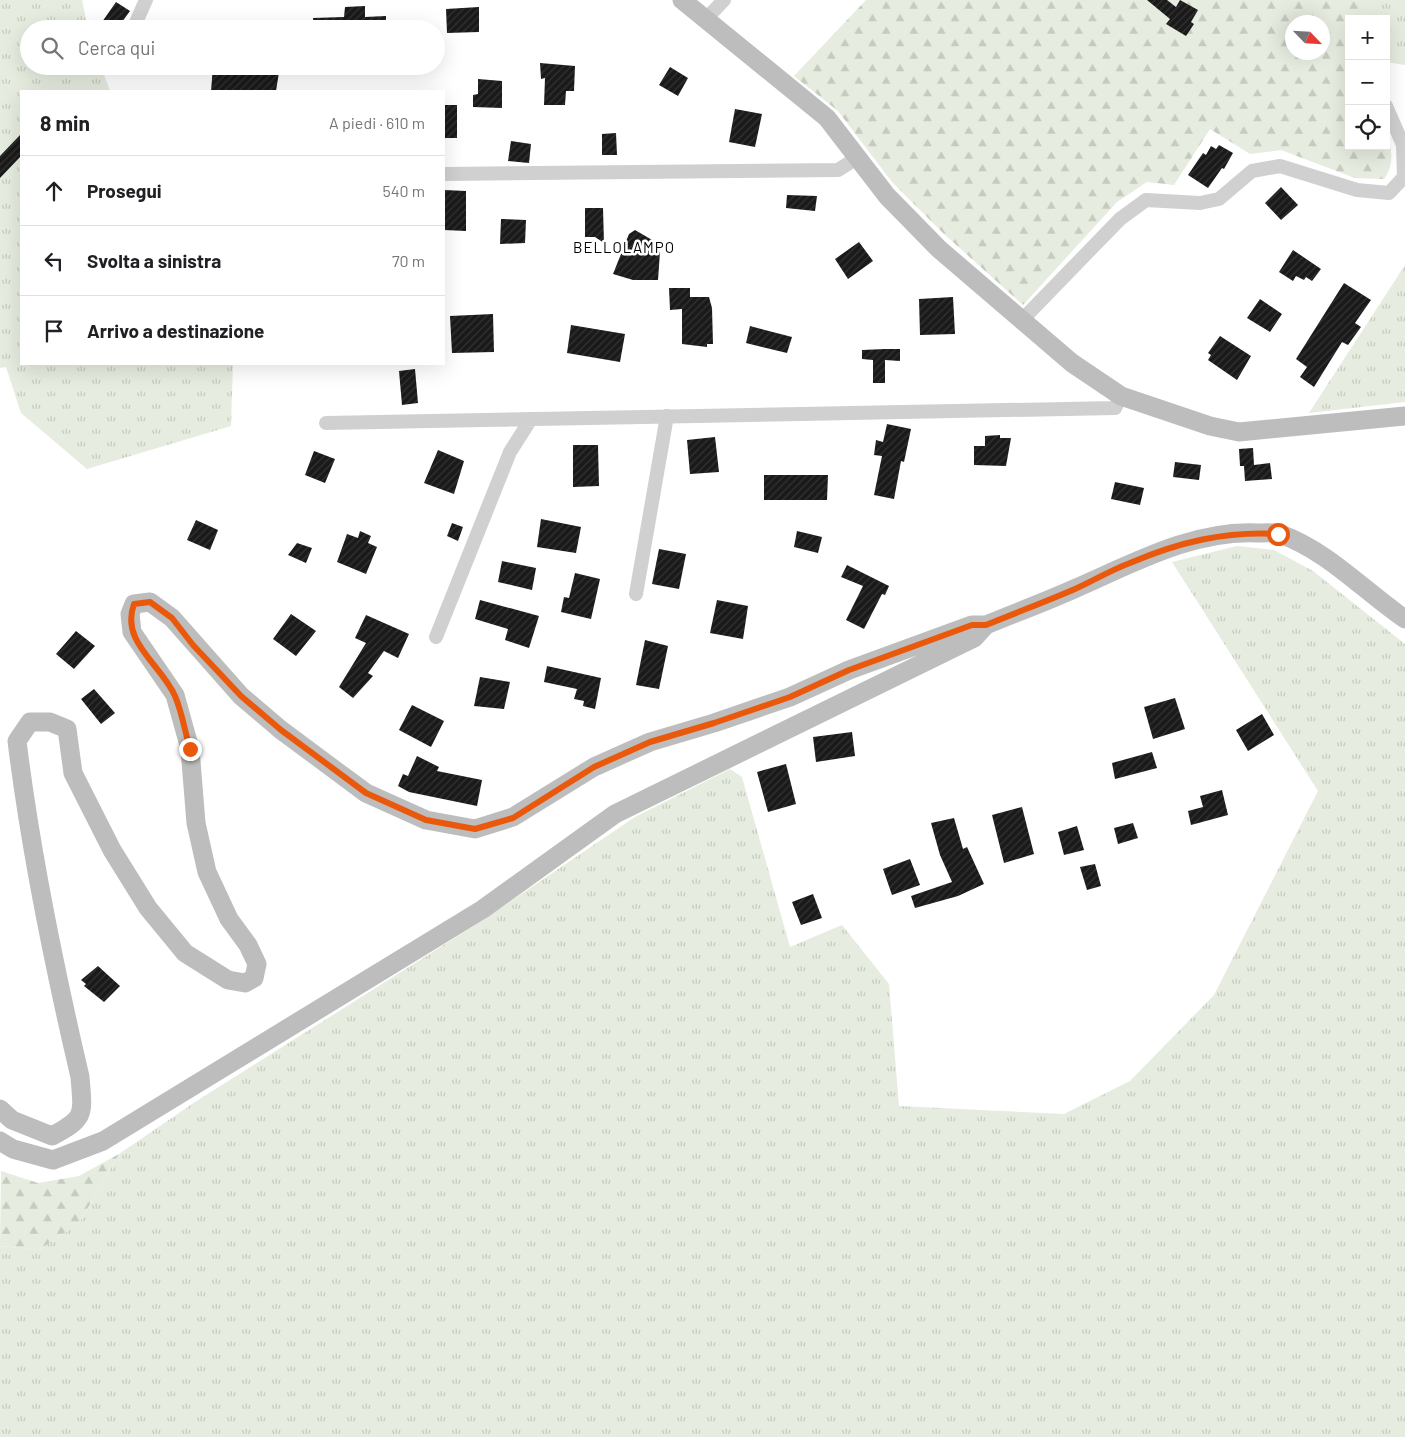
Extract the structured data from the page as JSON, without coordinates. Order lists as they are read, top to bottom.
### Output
{
  "districts": ["BELLOLAMPO"],
  "north": "bottom right",
  "page": {
    "map_buttons": ["+", "−"],
    "search": "Cerca qui",
    "heading": ["8 min", "A piedi · 610 m"],
    "list": [
      ["Prosegui", "540 m"],
      ["Svolta a sinistra", "70 m"],
      "Arrivo a destinazione"
    ]
  }
}
